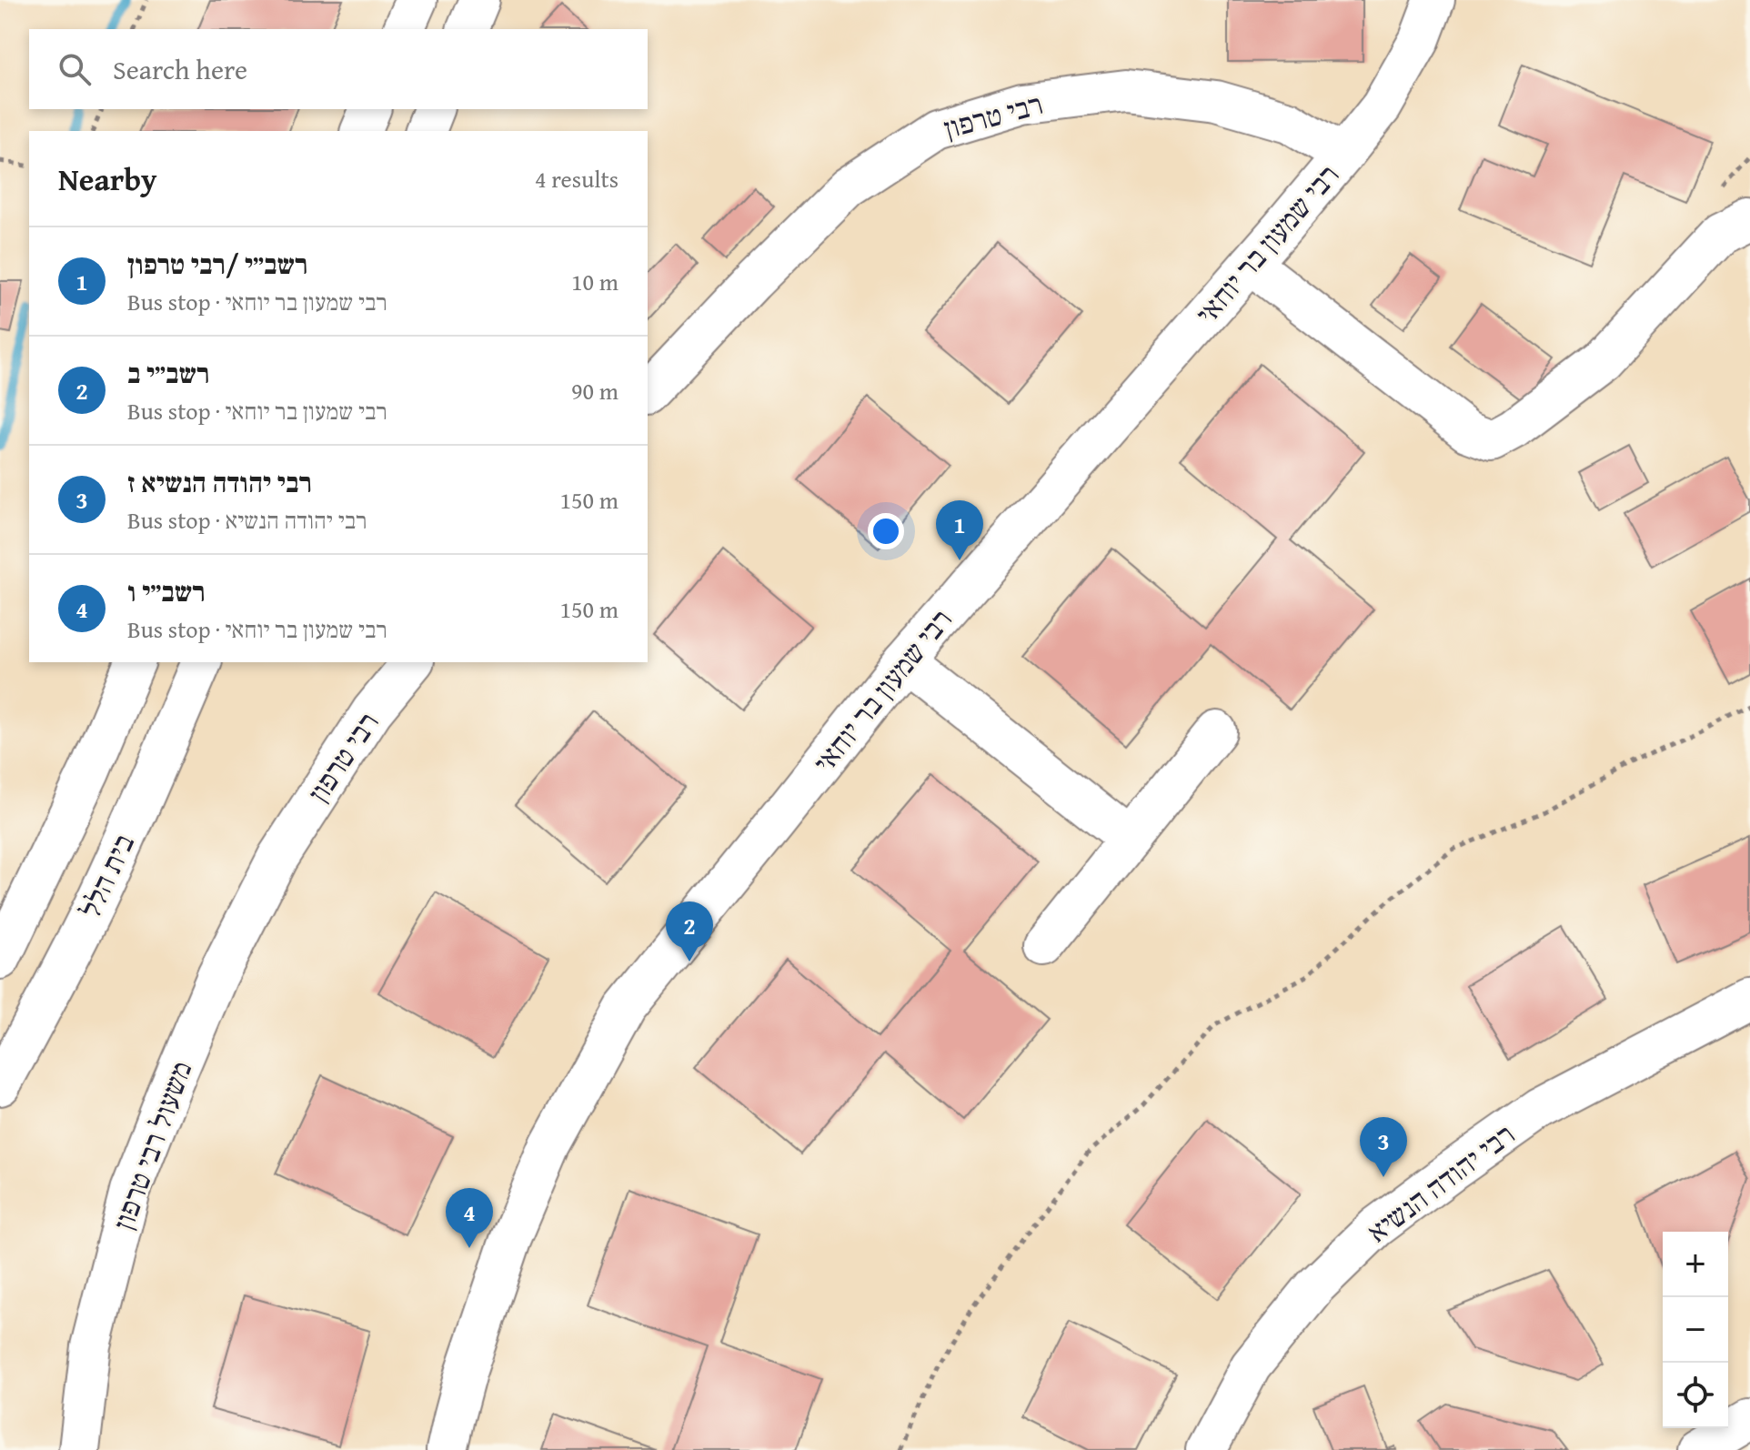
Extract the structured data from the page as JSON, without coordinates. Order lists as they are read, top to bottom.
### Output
{
  "streets": {
    "street": [
      "רבי טרפון",
      "רבי שמעון בר יוחאי",
      "בית הלל",
      "משעול רבי טרפון",
      "רבי יהודה הנשיא"
    ]
  },
  "crossings": [
    ["רבי טרפון", "רבי שמעון בר יוחאי"],
    ["רבי טרפון", "משעול רבי טרפון"]
  ],
  "page": {
    "search": "Search here",
    "heading": ["Nearby", "4 results"],
    "list": [
      {
        "mark": "1",
        "name": "רשב״י /רבי טרפון",
        "note": "Bus stop · רבי שמעון בר יוחאי",
        "value": "10 m"
      },
      {
        "mark": "2",
        "name": "רשב״י ב",
        "note": "Bus stop · רבי שמעון בר יוחאי",
        "value": "90 m"
      },
      {
        "mark": "3",
        "name": "רבי יהודה הנשיא ז",
        "note": "Bus stop · רבי יהודה הנשיא",
        "value": "150 m"
      },
      {
        "mark": "4",
        "name": "רשב״י ו",
        "note": "Bus stop · רבי שמעון בר יוחאי",
        "value": "150 m"
      }
    ],
    "pins": [
      "1",
      "2",
      "3",
      "4"
    ],
    "map_buttons": ["+", "−"]
  }
}
